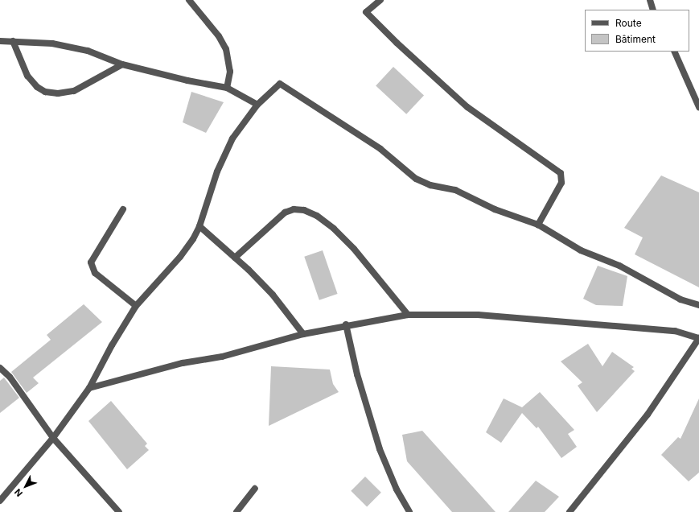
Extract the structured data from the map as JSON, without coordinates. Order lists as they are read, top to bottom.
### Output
{
  "legend": ["Route", "Bâtiment"],
  "north": "bottom left"
}
